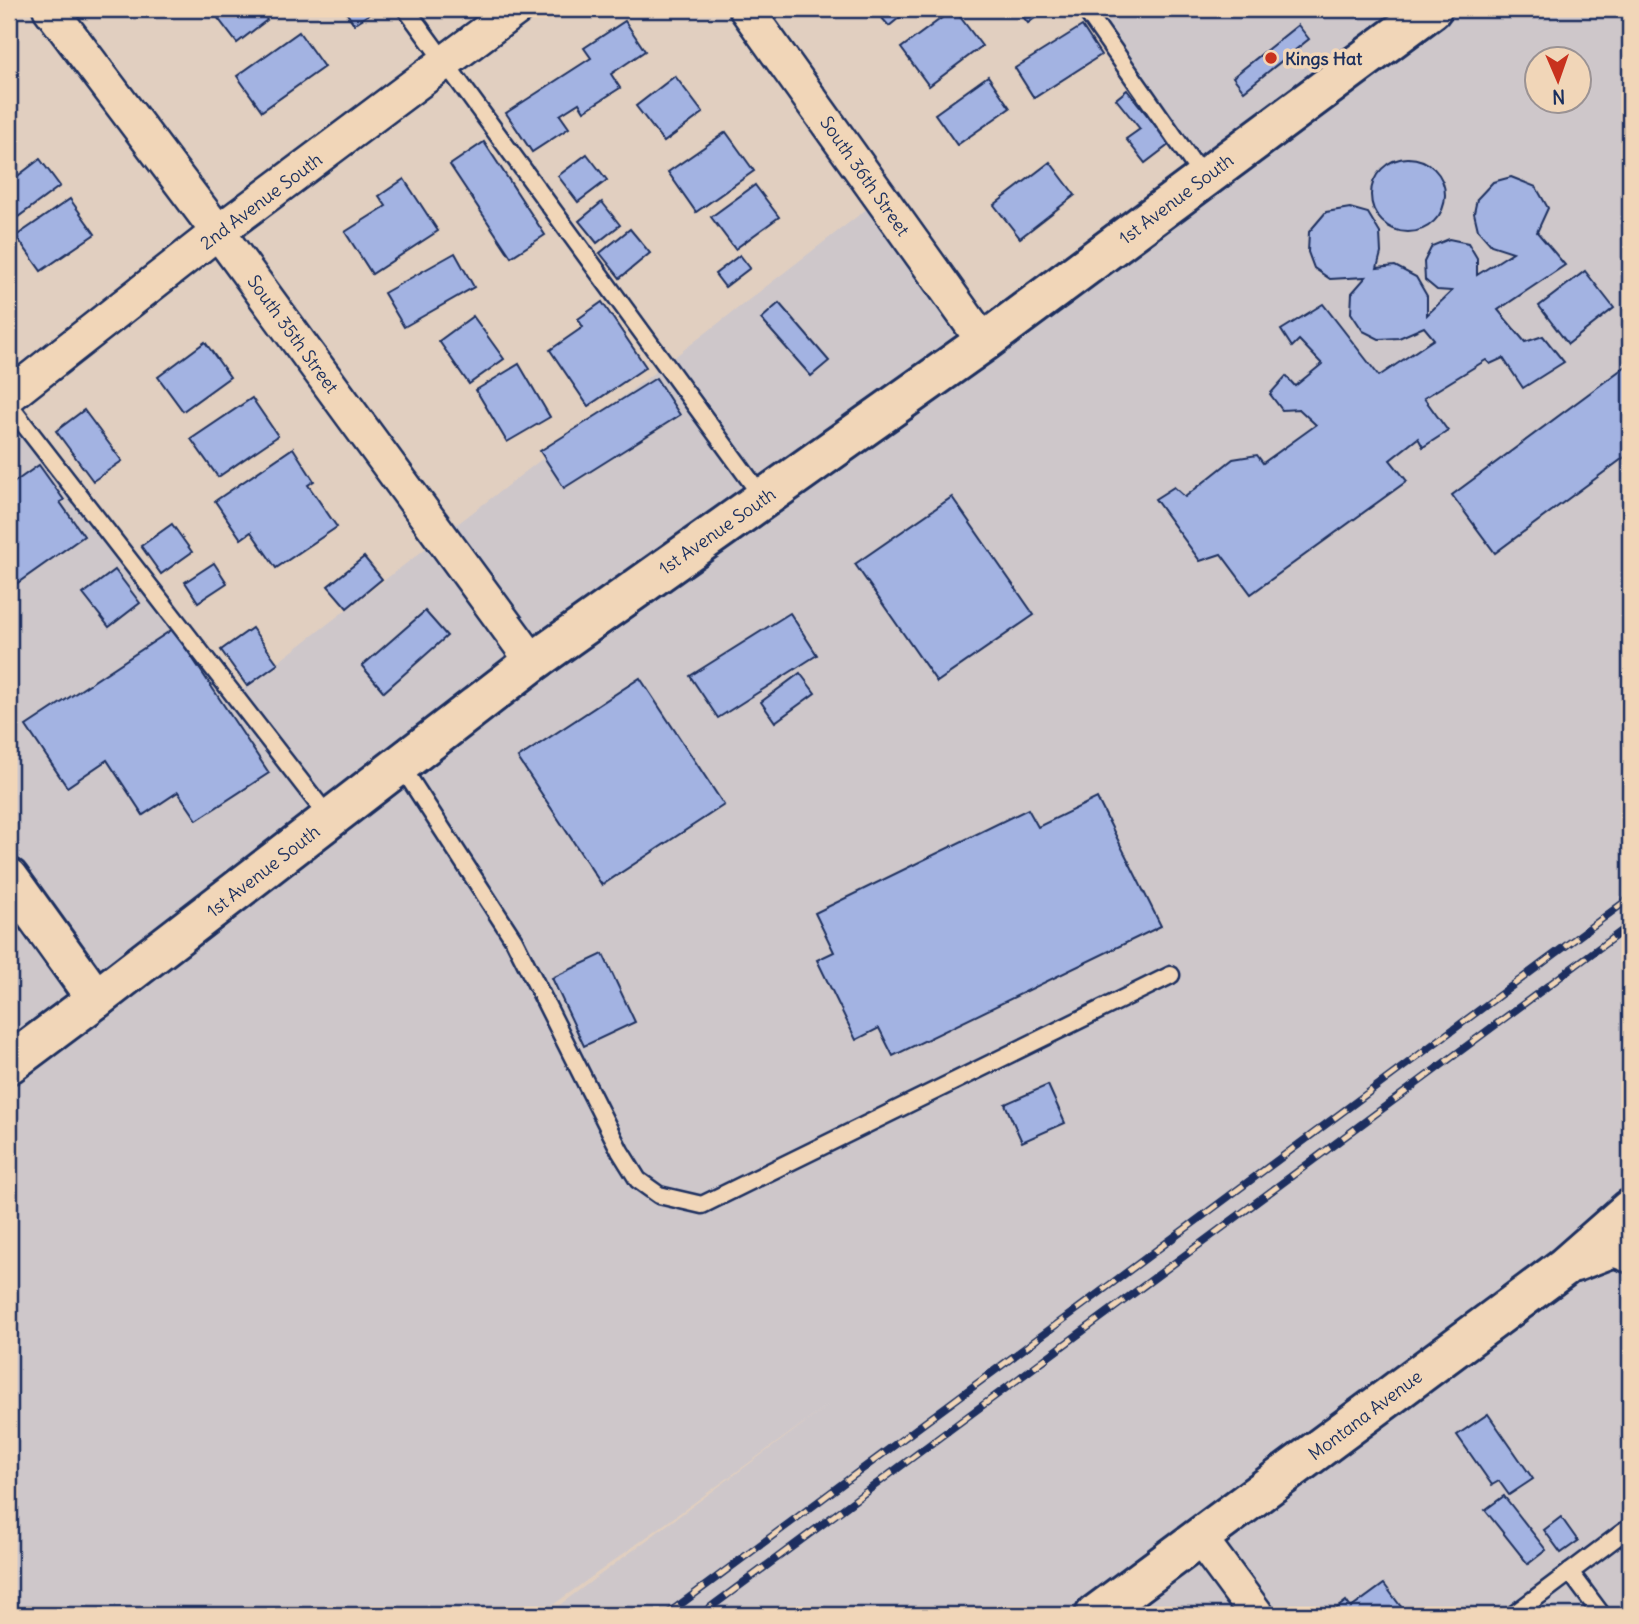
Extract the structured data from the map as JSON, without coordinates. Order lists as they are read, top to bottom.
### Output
{
  "streets": {
    "street": [
      "South 36th Street",
      "1st Avenue South",
      "2nd Avenue South",
      "South 35th Street",
      "Montana Avenue"
    ]
  },
  "crossings": [
    ["South 36th Street", "1st Avenue South"],
    ["1st Avenue South", "South 35th Street"],
    ["2nd Avenue South", "South 35th Street"]
  ],
  "places": ["Kings Hat"],
  "north": "bottom"
}
